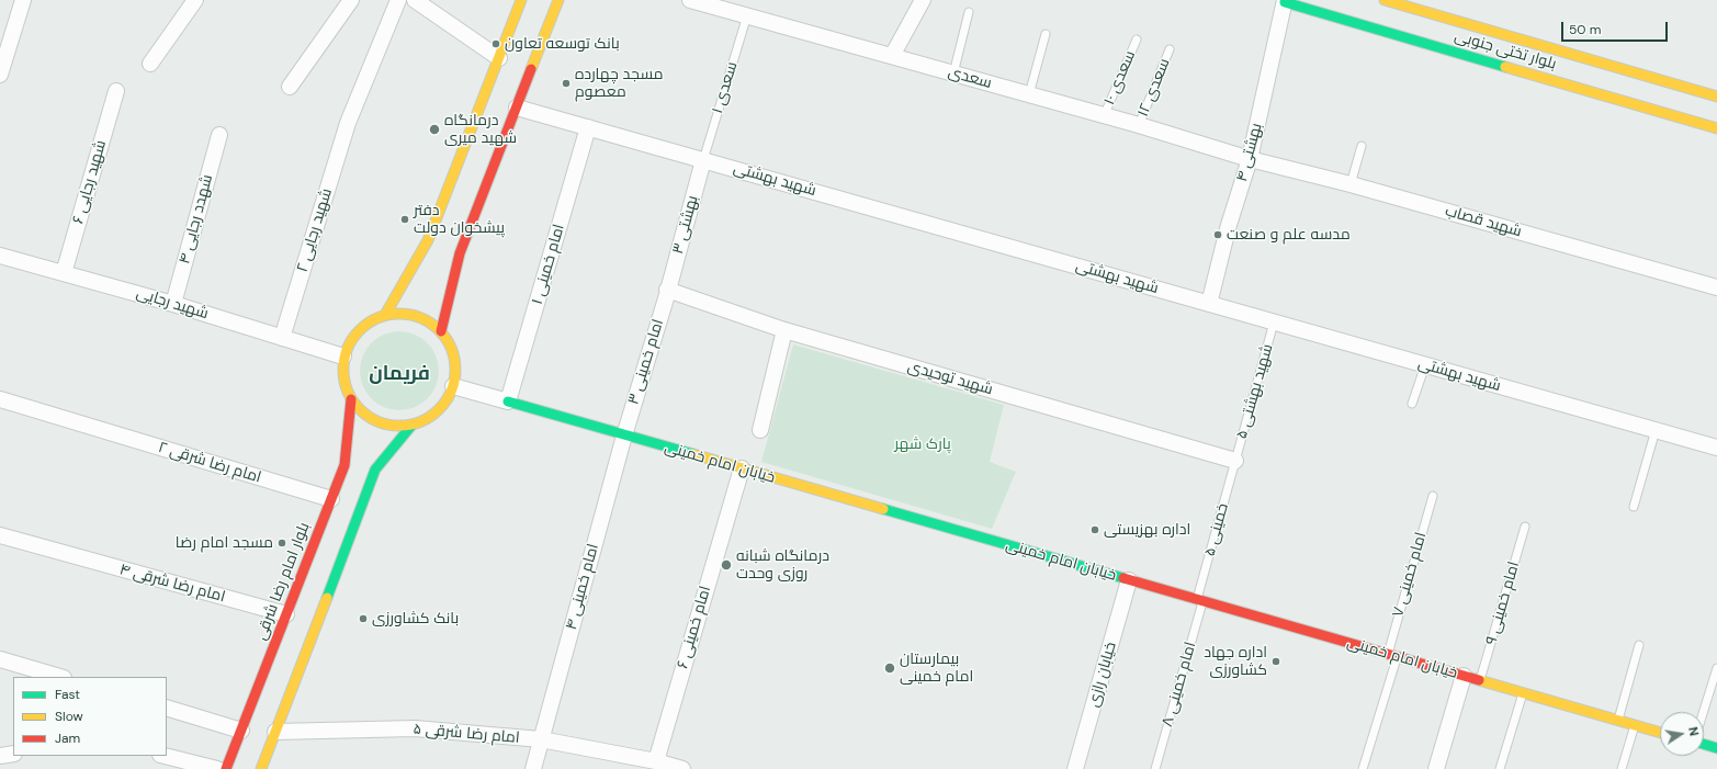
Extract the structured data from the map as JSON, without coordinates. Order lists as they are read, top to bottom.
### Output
{
  "streets": {
    "street": [
      "بلوار تختی جنوبی",
      "سعدی",
      "بهشتی ۴",
      "شهید بهشتی",
      "شهید رجایی ۶",
      "شهدد رجایی ۴",
      "شهید قصاب",
      "بهشتی ۳",
      "شهید رجایی ۲",
      "امام خمینی ۱",
      "شهید رجایی",
      "امام خمینی ۳",
      "شهید توحیدی",
      "امام رضا شرقی ۲",
      "خیابان امام خمینی",
      "بلوار امام رضا شرقی",
      "امام رضا شرقی ۴",
      "امام خمینی ۴",
      "امام خمینی ۶",
      "خیابان رازی",
      "امام رضا شرقی ۵"
    ],
    "lane": [
      "سعدی ۱۰",
      "سعدی ۱",
      "سعدی ۱۲",
      "شهید بهشتی ۵",
      "خمینی ۵",
      "امام خمینی ۷",
      "امام خمینی ۹",
      "امام خمینی ۸"
    ]
  },
  "crossings": [
    ["بلوار تختی جنوبی", "بهشتی ۴"],
    ["سعدی", "سعدی ۱۰"],
    ["سعدی", "سعدی ۱"],
    ["سعدی", "سعدی ۱۲"],
    ["سعدی", "بهشتی ۴"],
    ["سعدی", "شهید قصاب"],
    ["سعدی ۱", "شهید بهشتی"],
    ["سعدی ۱", "بهشتی ۳"],
    ["بهشتی ۴", "شهید بهشتی"],
    ["بهشتی ۴", "شهید قصاب"],
    ["شهید بهشتی", "بهشتی ۳"],
    ["شهید بهشتی", "امام خمینی ۱"],
    ["شهید بهشتی", "شهید بهشتی ۵"],
    ["شهید رجایی ۶", "شهید رجایی"],
    ["شهدد رجایی ۴", "شهید رجایی"],
    ["بهشتی ۳", "امام خمینی ۳"],
    ["بهشتی ۳", "شهید توحیدی"],
    ["شهید رجایی ۲", "شهید رجایی"],
    ["امام خمینی ۱", "خیابان امام خمینی"],
    ["شهید رجایی", "خیابان امام خمینی"],
    ["شهید رجایی", "بلوار امام رضا شرقی"],
    ["امام خمینی ۳", "شهید توحیدی"],
    ["امام خمینی ۳", "خیابان امام خمینی"],
    ["امام خمینی ۳", "امام خمینی ۴"],
    ["شهید توحیدی", "شهید بهشتی ۵"],
    ["شهید توحیدی", "خمینی ۵"],
    ["شهید بهشتی ۵", "خمینی ۵"],
    ["امام رضا شرقی ۲", "بلوار امام رضا شرقی"],
    ["خیابان امام خمینی", "خمینی ۵"],
    ["خیابان امام خمینی", "امام خمینی ۷"],
    ["خیابان امام خمینی", "بلوار امام رضا شرقی"],
    ["خیابان امام خمینی", "امام خمینی ۴"],
    ["خیابان امام خمینی", "امام خمینی ۹"],
    ["خیابان امام خمینی", "امام خمینی ۶"],
    ["خیابان امام خمینی", "خیابان رازی"],
    ["خیابان امام خمینی", "امام خمینی ۸"],
    ["خمینی ۵", "امام خمینی ۸"],
    ["بلوار امام رضا شرقی", "امام رضا شرقی ۴"],
    ["امام خمینی ۴", "امام رضا شرقی ۵"],
    ["امام خمینی ۶", "امام رضا شرقی ۵"]
  ],
  "districts": ["فریمان"],
  "parks": ["پارک شهر"],
  "places": [
    "بانک توسعه تعاون",
    "مسجد چهارده معصوم",
    "درمانگاه شهید میری",
    "دفتر پیشخوان دولت",
    "مدسه علم و صنعت",
    "اداره بهزیستی",
    "مسجد امام رضا",
    "درمانگاه شبانه روزی وحدت",
    "بانک کشاورزی",
    "اداره جهاد کشاورزی",
    "بیمارستان امام خمینی"
  ],
  "legend": ["Fast", "Slow", "Jam"],
  "scale_bar": "50 m",
  "north": "right"
}
